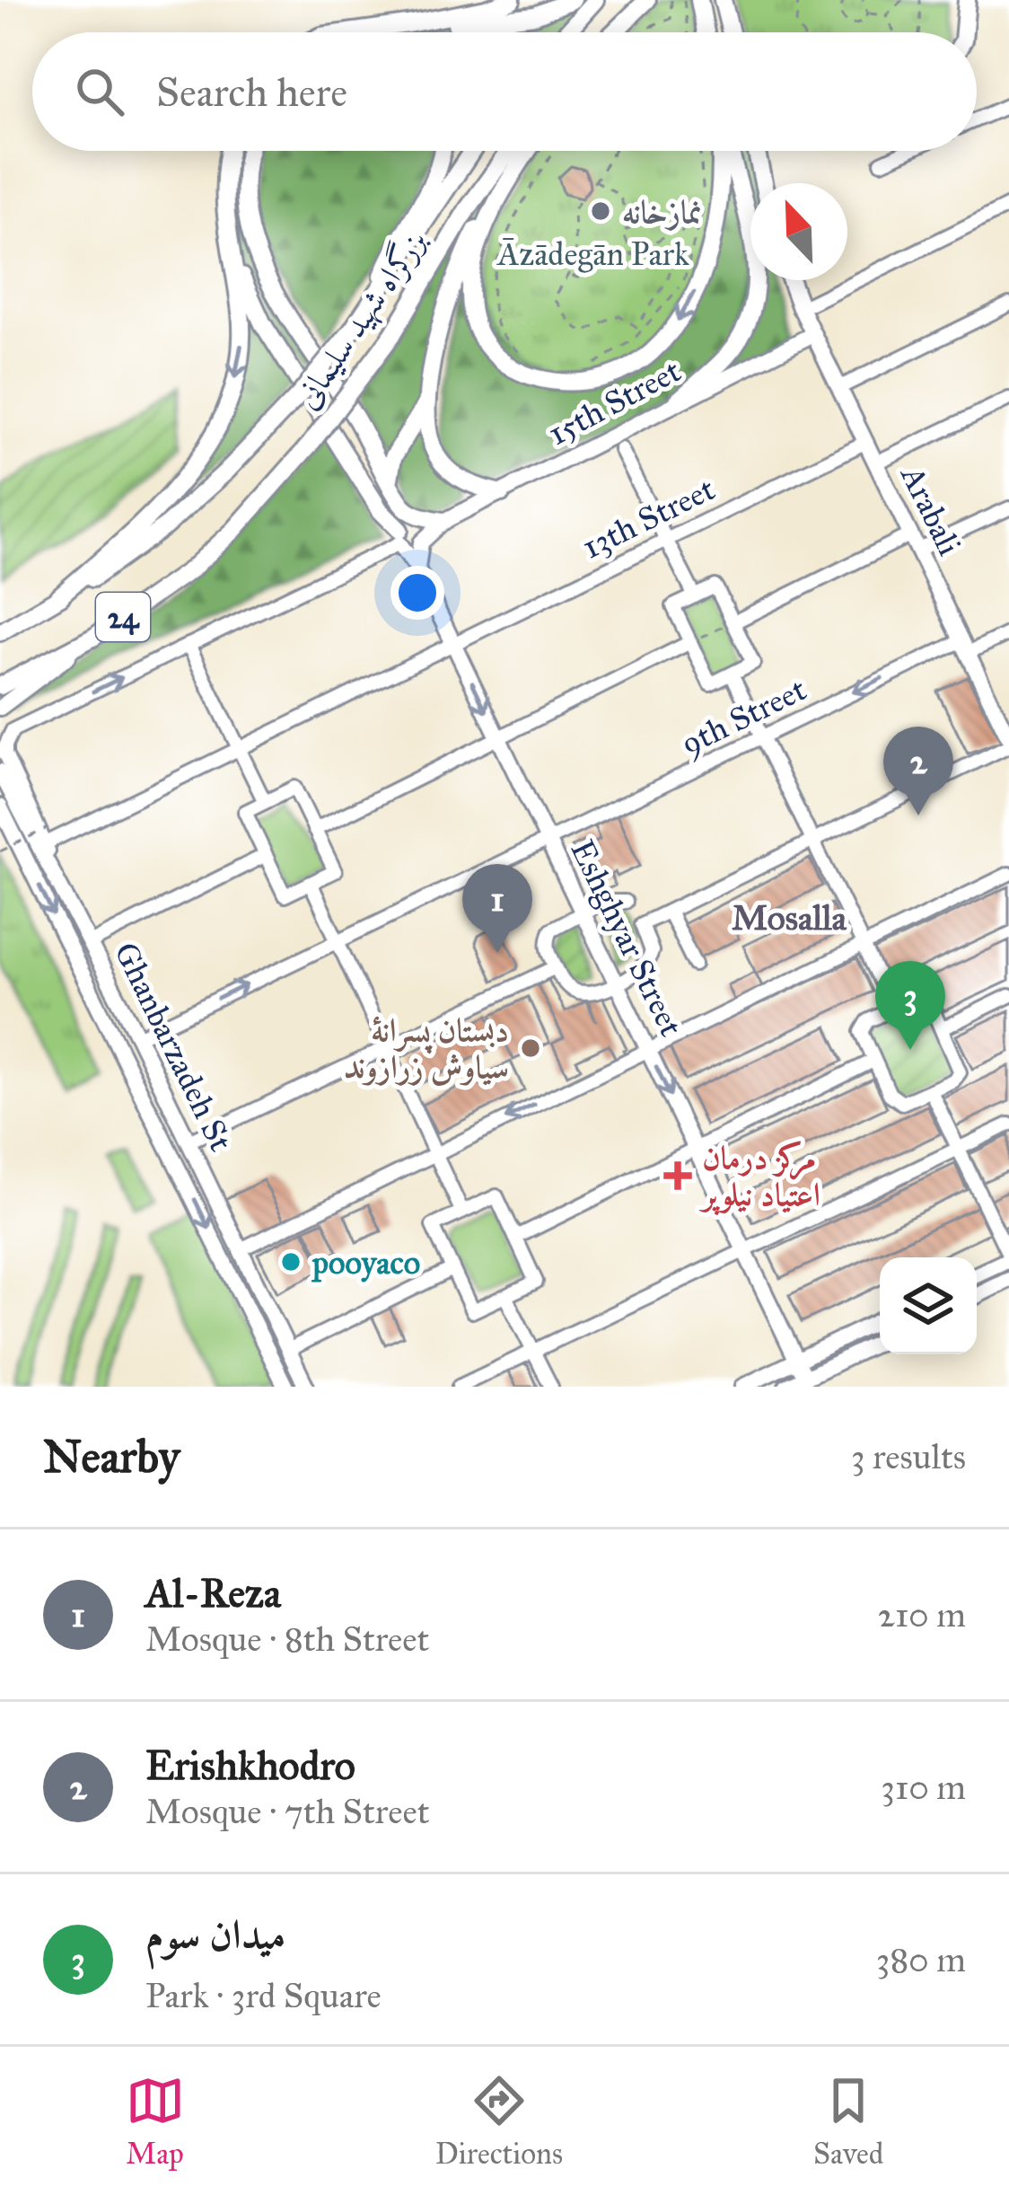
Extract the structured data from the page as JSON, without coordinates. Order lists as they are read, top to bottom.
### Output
{
  "streets": {
    "highway": ["بزرگراه شهید سلیمانی", "24"],
    "main road": [
      "15th Street",
      "Arabali",
      "Eshghyar Street",
      "Ghanbarzadeh St"
    ],
    "street": ["13th Street", "9th Street"]
  },
  "crossings": [
    ["بزرگراه شهید سلیمانی", "24"],
    ["15th Street", "Arabali"],
    ["Arabali", "13th Street"],
    ["Arabali", "9th Street"],
    ["13th Street", "Eshghyar Street"],
    ["13th Street", "Ghanbarzadeh St"],
    ["9th Street", "Eshghyar Street"],
    ["9th Street", "Ghanbarzadeh St"]
  ],
  "districts": ["Mosalla"],
  "parks": ["Āzādegān Park"],
  "places": {
    "other": ["نمازخانه", "دبستان پسرانهٔ سیاوش زرازوند", "pooyaco"],
    "health": ["مرکز درمان اعتیاد نیلوپر"]
  },
  "north": "top left",
  "page": {
    "search": "Search here",
    "pins": ["2", "1", "3"],
    "heading": ["Nearby", "3 results"],
    "list": [
      {
        "mark": "1",
        "name": "Al-Reza",
        "note": "Mosque · 8th Street",
        "value": "210 m"
      },
      {
        "mark": "2",
        "name": "Erishkhodro",
        "note": "Mosque · 7th Street",
        "value": "310 m"
      },
      {
        "mark": "3",
        "name": "میدان سوم",
        "note": "Park · 3rd Square",
        "value": "380 m"
      }
    ],
    "nav": ["Map", "Directions", "Saved"]
  }
}
